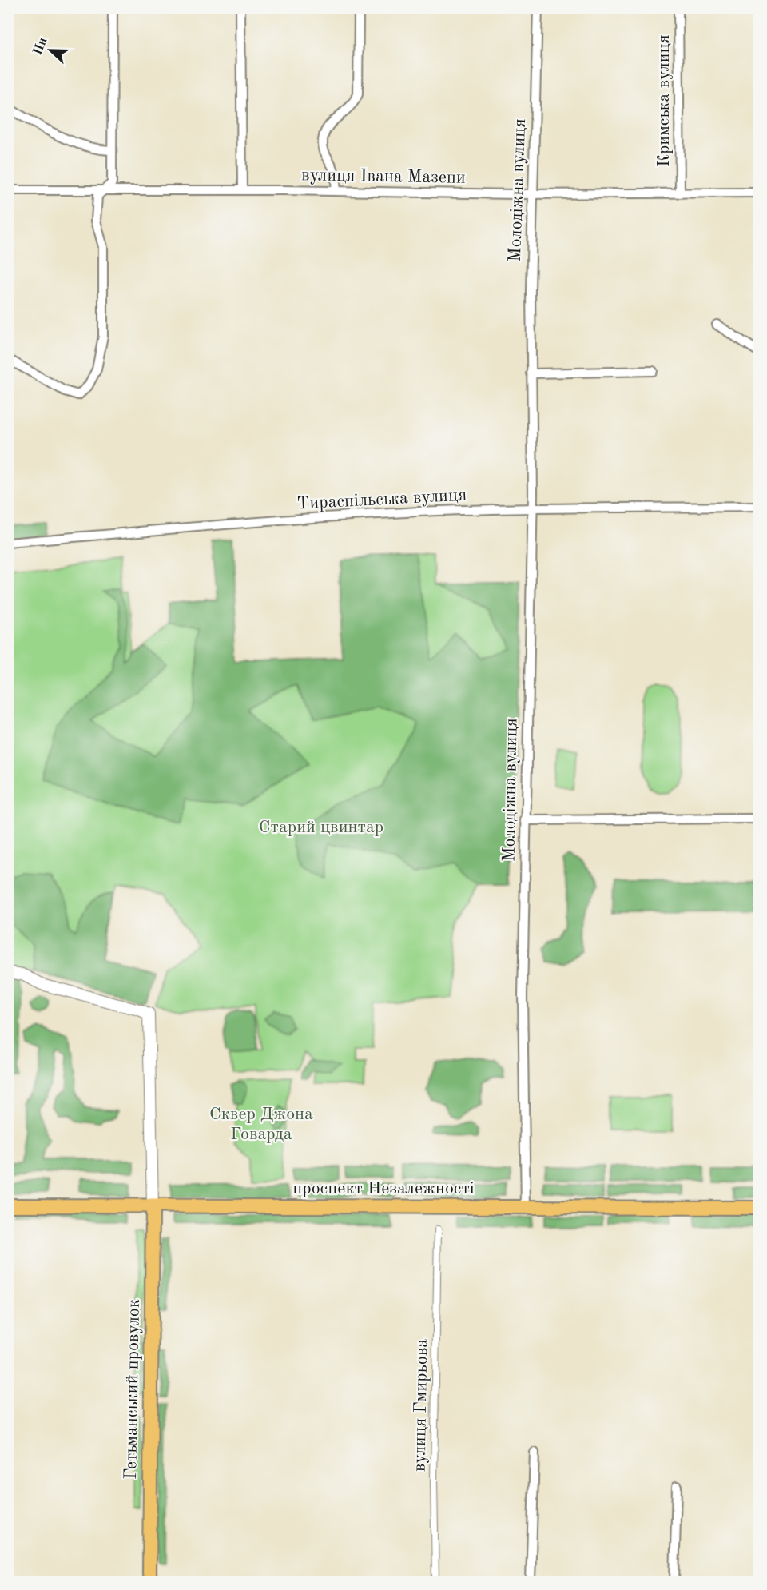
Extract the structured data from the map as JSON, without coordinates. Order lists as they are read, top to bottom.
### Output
{
  "streets": {
    "main road": ["проспект Незалежності", "Гетьманський провулок"],
    "street": [
      "Кримська вулиця",
      "вулиця Івана Мазепи",
      "Молодіжна вулиця",
      "Тираспільська вулиця",
      "вулиця Гмирьова"
    ]
  },
  "crossings": [
    ["Кримська вулиця", "вулиця Івана Мазепи"],
    ["вулиця Івана Мазепи", "Молодіжна вулиця"],
    ["Молодіжна вулиця", "Тираспільська вулиця"],
    ["Молодіжна вулиця", "проспект Незалежності"],
    ["проспект Незалежності", "Гетьманський провулок"]
  ],
  "parks": ["Старий цвинтар", "Сквер Джона Говарда"],
  "north": "left"
}
